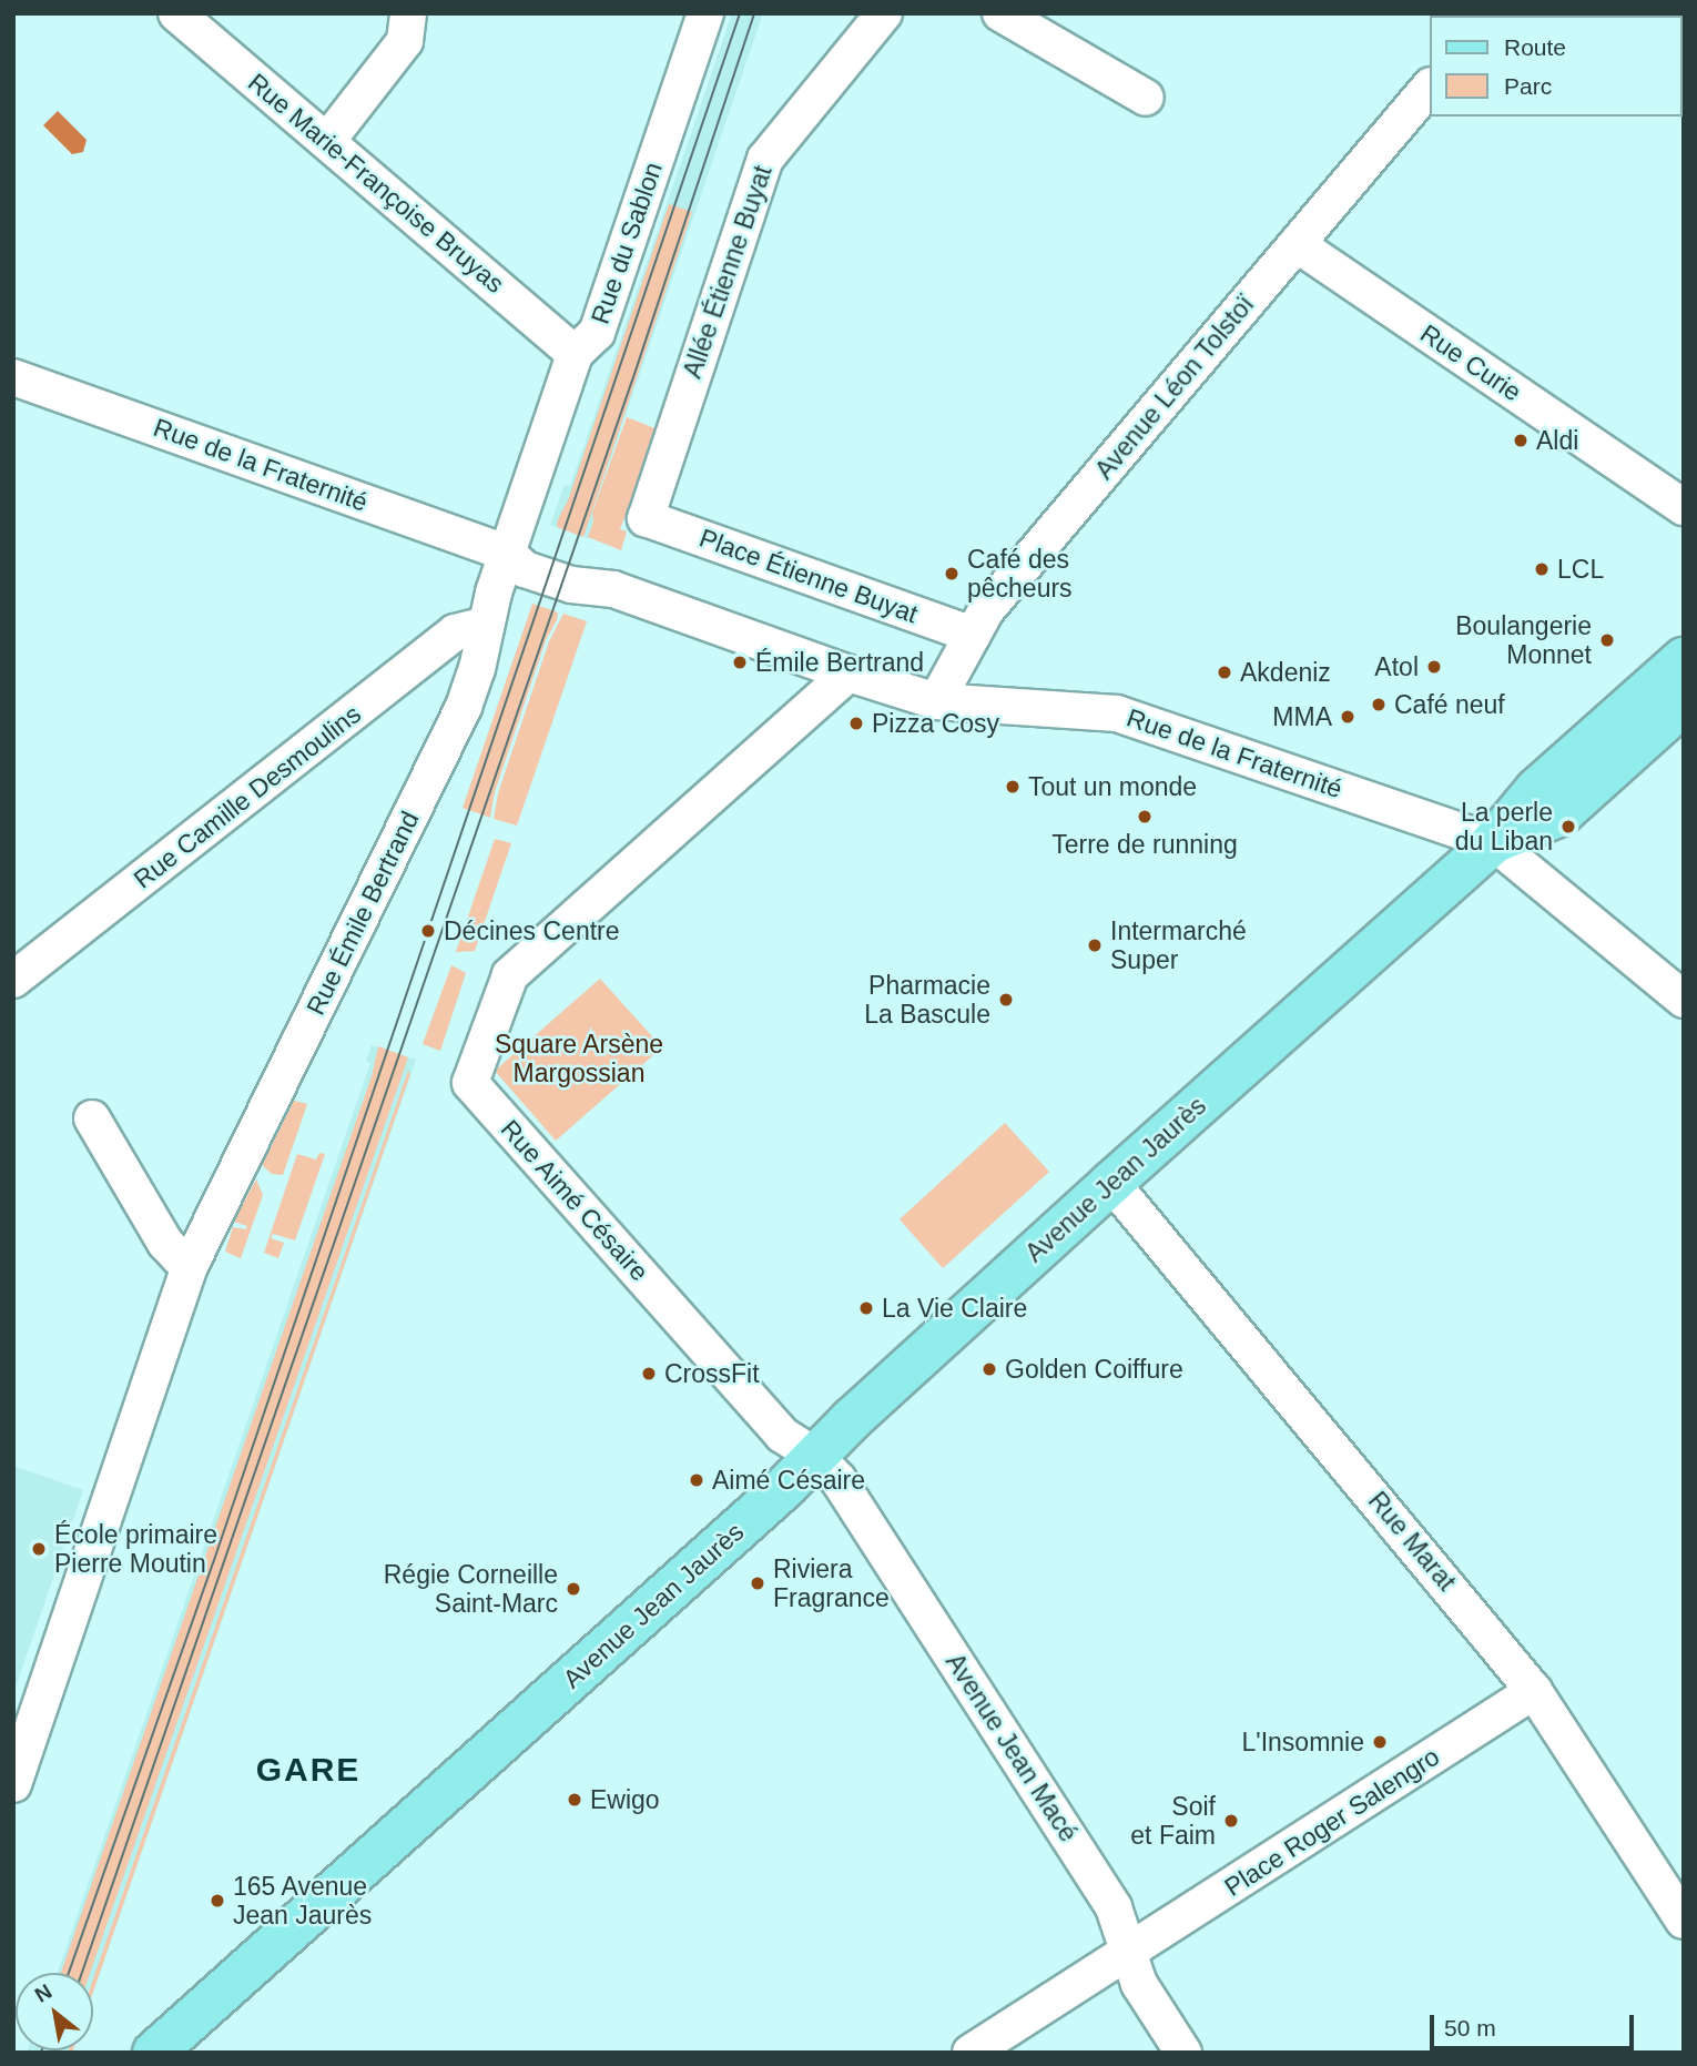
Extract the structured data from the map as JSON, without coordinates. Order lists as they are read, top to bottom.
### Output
{
  "streets": {
    "main road": ["Avenue Jean Jaurès"],
    "street": [
      "Rue Marie-Françoise Bruyas",
      "Rue du Sablon",
      "Allée Étienne Buyat",
      "Rue Curie",
      "Avenue Léon Tolstoï",
      "Rue de la Fraternité",
      "Place Étienne Buyat",
      "Rue Camille Desmoulins",
      "Rue Émile Bertrand",
      "Rue Aimé Césaire",
      "Rue Marat",
      "Avenue Jean Macé",
      "Place Roger Salengro"
    ]
  },
  "crossings": [
    ["Rue Marie-Françoise Bruyas", "Rue du Sablon"],
    ["Rue du Sablon", "Rue de la Fraternité"],
    ["Rue du Sablon", "Rue Émile Bertrand"],
    ["Allée Étienne Buyat", "Place Étienne Buyat"],
    ["Rue Curie", "Avenue Léon Tolstoï"],
    ["Avenue Léon Tolstoï", "Rue de la Fraternité"],
    ["Avenue Léon Tolstoï", "Place Étienne Buyat"],
    ["Rue de la Fraternité", "Rue Émile Bertrand"],
    ["Rue de la Fraternité", "Avenue Jean Jaurès"],
    ["Rue de la Fraternité", "Rue Aimé Césaire"],
    ["Rue Camille Desmoulins", "Rue Émile Bertrand"],
    ["Avenue Jean Jaurès", "Rue Aimé Césaire"],
    ["Avenue Jean Jaurès", "Rue Marat"],
    ["Avenue Jean Jaurès", "Avenue Jean Macé"],
    ["Rue Aimé Césaire", "Avenue Jean Macé"],
    ["Rue Marat", "Place Roger Salengro"],
    ["Avenue Jean Macé", "Place Roger Salengro"]
  ],
  "districts": ["GARE"],
  "parks": ["Square Arsène Margossian"],
  "places": [
    "Aldi",
    "LCL",
    "Café des pêcheurs",
    "Boulangerie Monnet",
    "Émile Bertrand",
    "Atol",
    "Akdeniz",
    "Café neuf",
    "MMA",
    "Pizza Cosy",
    "Tout un monde",
    "Terre de running",
    "La perle du Liban",
    "Décines Centre",
    "Intermarché Super",
    "Pharmacie La Bascule",
    "La Vie Claire",
    "Golden Coiffure",
    "CrossFit",
    "Aimé Césaire",
    "École primaire Pierre Moutin",
    "Riviera Fragrance",
    "Régie Corneille Saint-Marc",
    "L'Insomnie",
    "Ewigo",
    "Soif et Faim",
    "165 Avenue Jean Jaurès"
  ],
  "legend": ["Route", "Parc"],
  "scale_bar": "50 m",
  "north": "top left"
}
